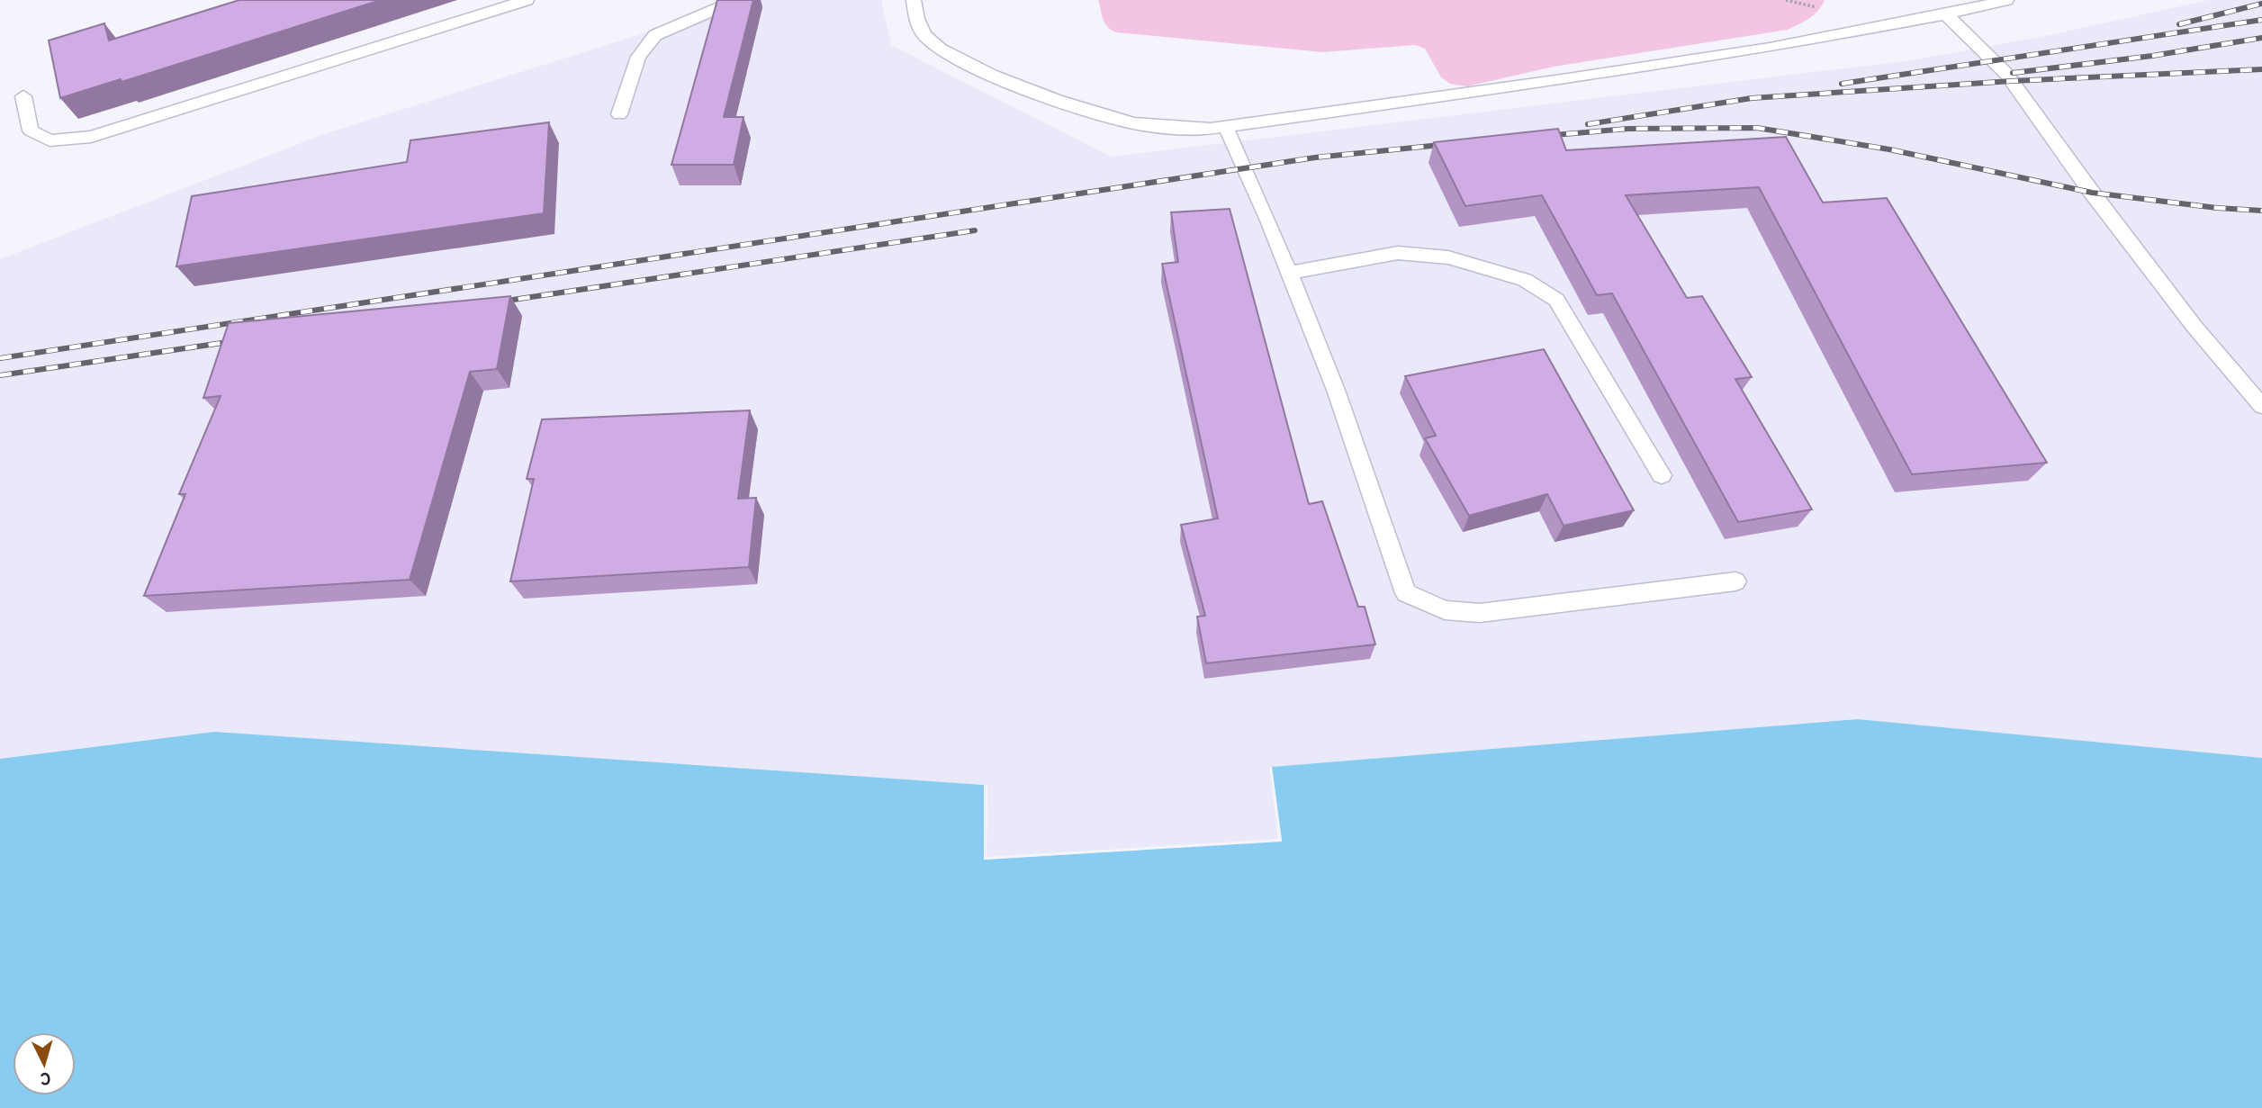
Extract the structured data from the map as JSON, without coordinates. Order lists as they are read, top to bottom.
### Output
{
  "north": "bottom"
}
